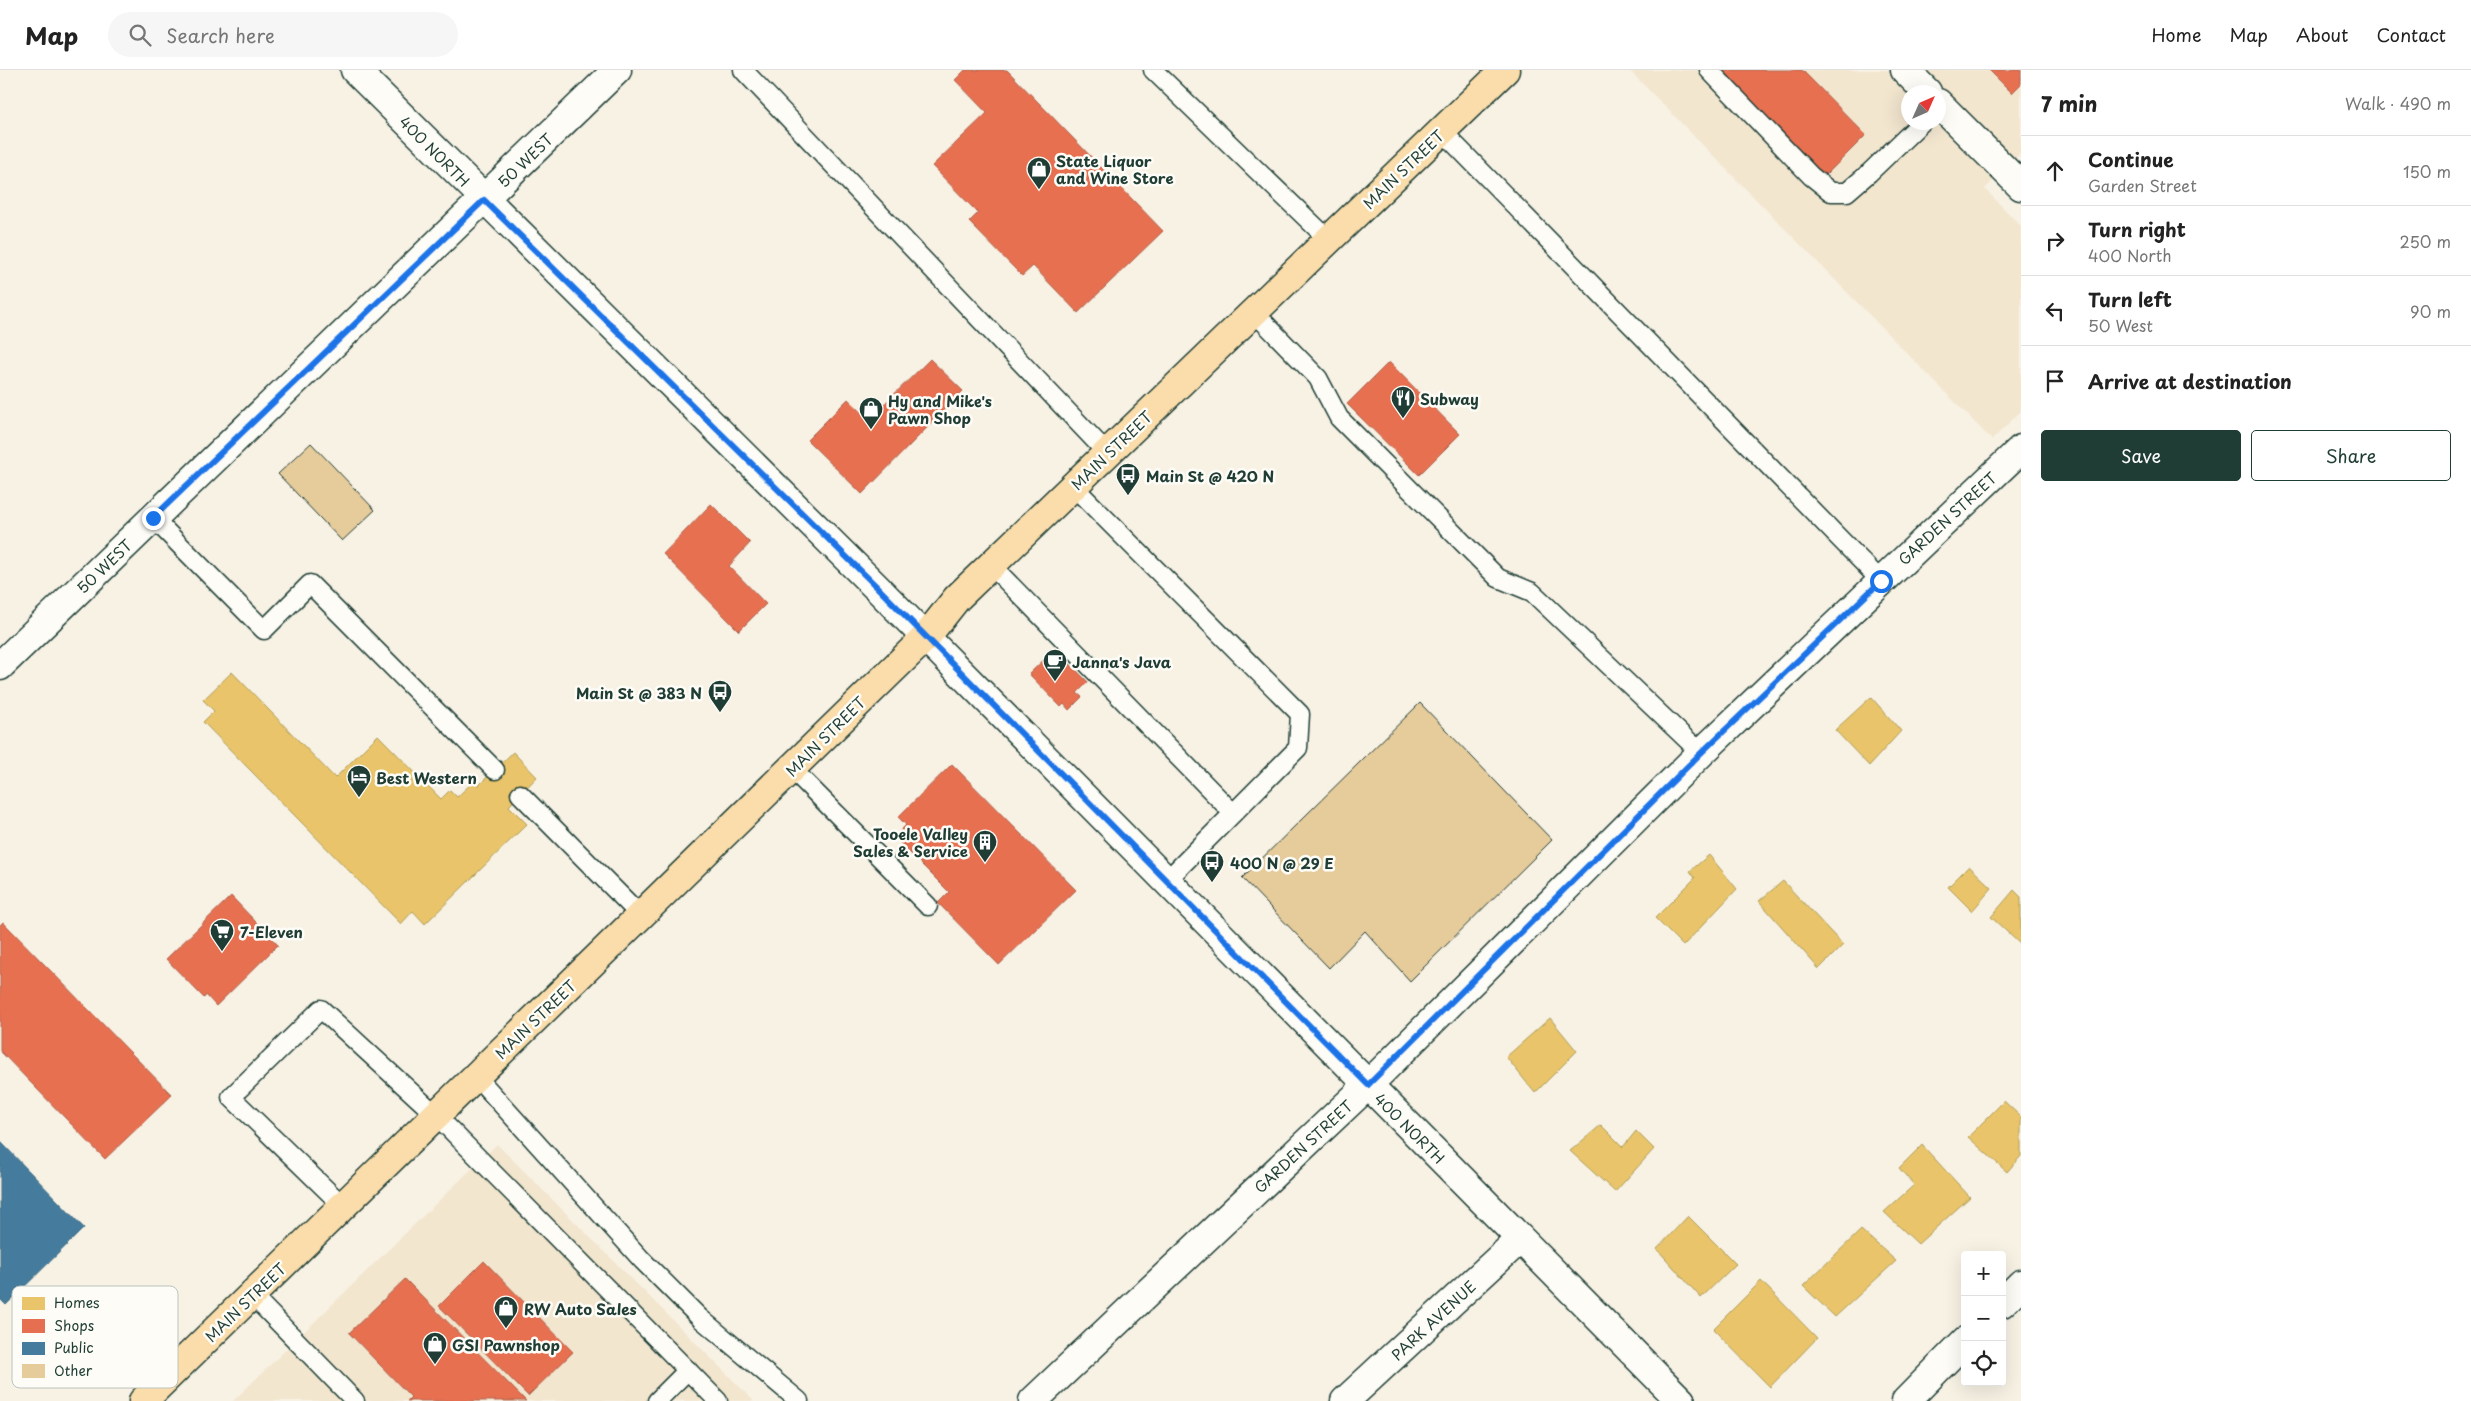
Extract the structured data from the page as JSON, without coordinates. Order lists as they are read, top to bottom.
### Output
{
  "streets": {
    "highway": ["MAIN STREET"],
    "street": [
      "400 NORTH",
      "50 WEST",
      "GARDEN STREET",
      "PARK AVENUE"
    ]
  },
  "crossings": [
    ["400 NORTH", "50 WEST"],
    ["400 NORTH", "MAIN STREET"],
    ["400 NORTH", "GARDEN STREET"],
    ["400 NORTH", "PARK AVENUE"]
  ],
  "places": {
    "shop": [
      "State Liquor and Wine Store",
      "Hy and Mike's Pawn Shop",
      "RW Auto Sales",
      "GSI Pawnshop"
    ],
    "restaurant": ["Subway"],
    "bus stop": ["Main St @ 420 N", "Main St @ 383 N", "400 N @ 29 E"],
    "cafe": ["Janna's Java"],
    "hotel": ["Best Western"],
    "building": ["Tooele Valley Sales & Service"],
    "supermarket": ["7-Eleven"]
  },
  "legend": [
    "Homes",
    "Shops",
    "Public",
    "Other"
  ],
  "north": "top right",
  "page": {
    "header": "Map",
    "search": "Search here",
    "nav": [
      "Home",
      "Map",
      "About",
      "Contact"
    ],
    "heading": ["7 min", "Walk · 490 m"],
    "list": [
      ["Continue", "Garden Street", "150 m"],
      ["Turn right", "400 North", "250 m"],
      ["Turn left", "50 West", "90 m"],
      "Arrive at destination"
    ],
    "buttons": ["Save", "Share"],
    "map_buttons": ["+", "−"]
  }
}
